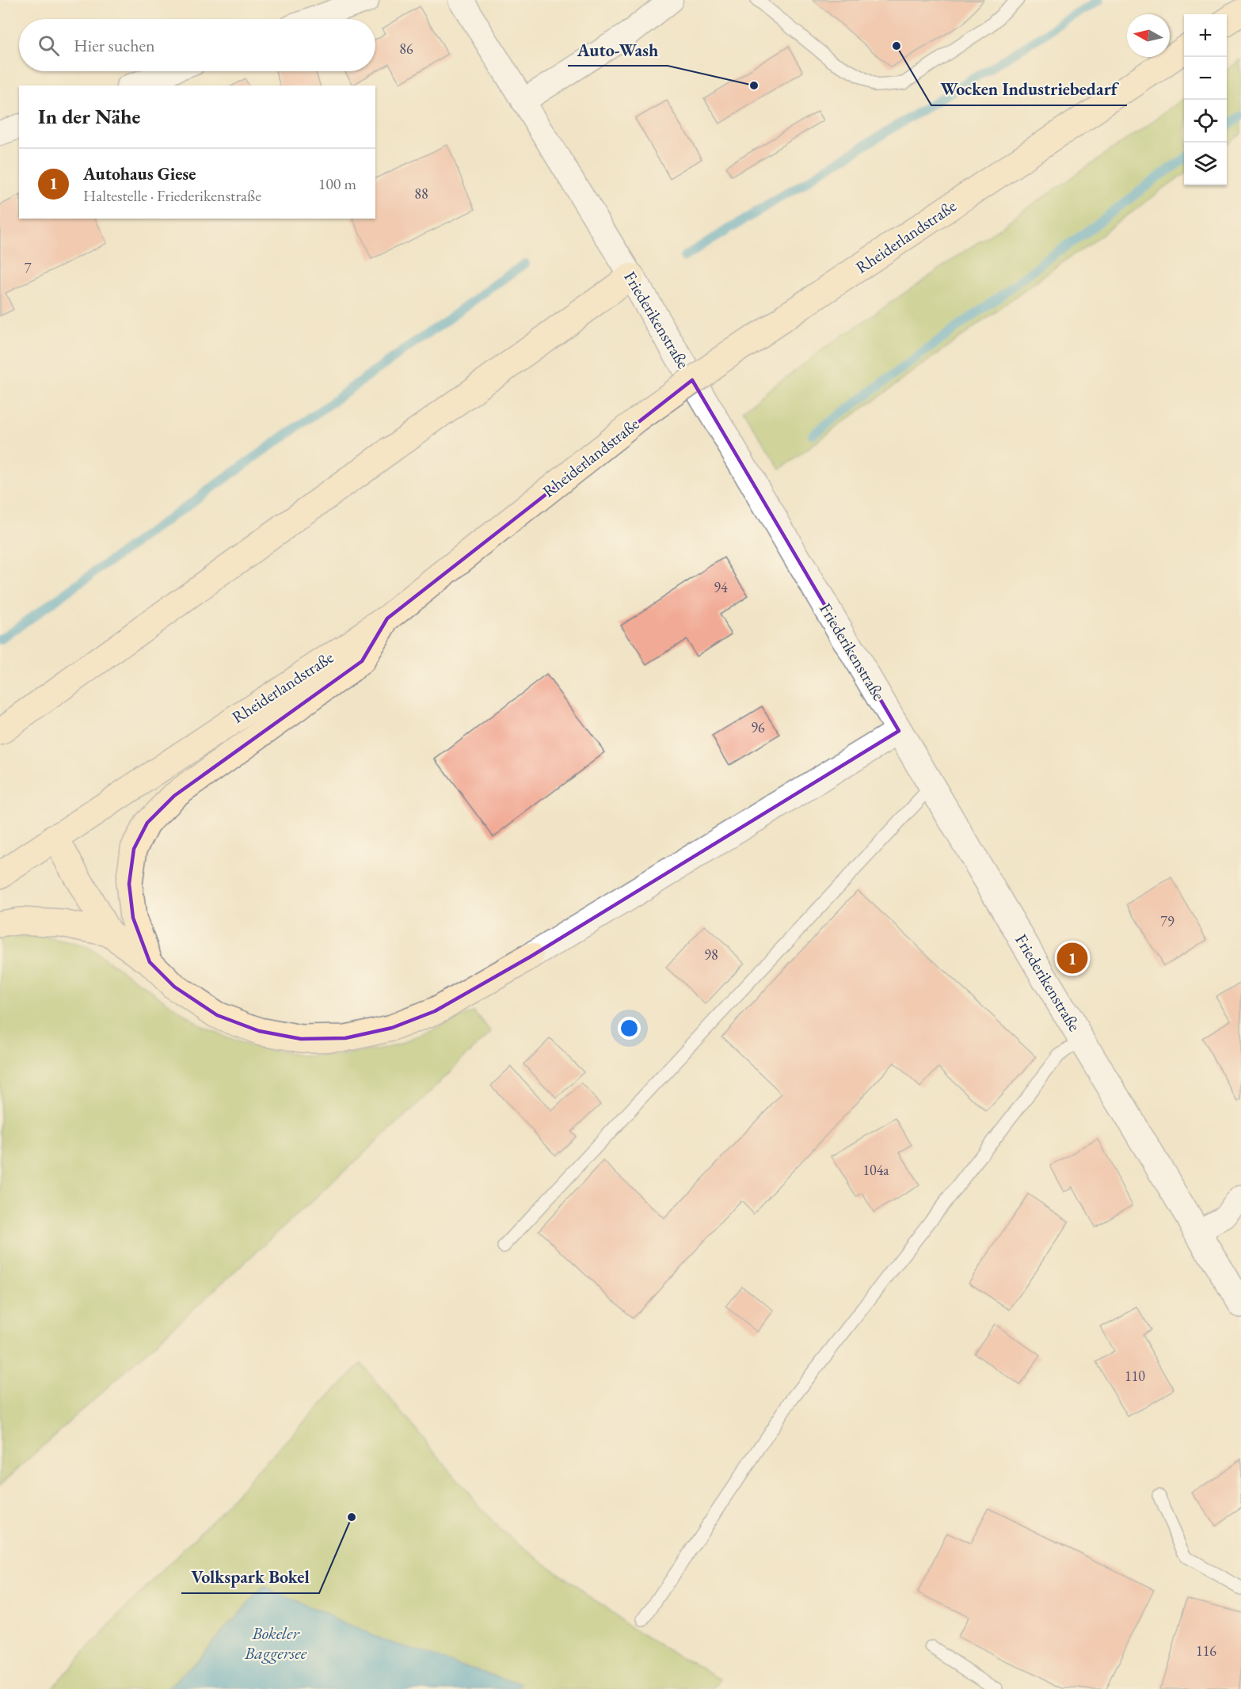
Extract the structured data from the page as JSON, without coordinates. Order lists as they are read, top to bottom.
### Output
{
  "streets": {
    "main road": ["Rheiderlandstraße"],
    "street": ["Friederikenstraße"]
  },
  "water": ["Bokeler Baggersee"],
  "places": ["Wocken Industriebedarf", "Auto-Wash", "Volkspark Bokel"],
  "house_numbers": [
    "86",
    "88",
    "7",
    "94",
    "96",
    "79",
    "98",
    "104a",
    "110",
    "116"
  ],
  "north": "left",
  "page": {
    "map_buttons": ["+", "−"],
    "search": "Hier suchen",
    "heading": "In der Nähe",
    "list": [
      {
        "mark": "1",
        "name": "Autohaus Giese",
        "note": "Haltestelle · Friederikenstraße",
        "value": "100 m"
      }
    ],
    "pins": "1"
  }
}
